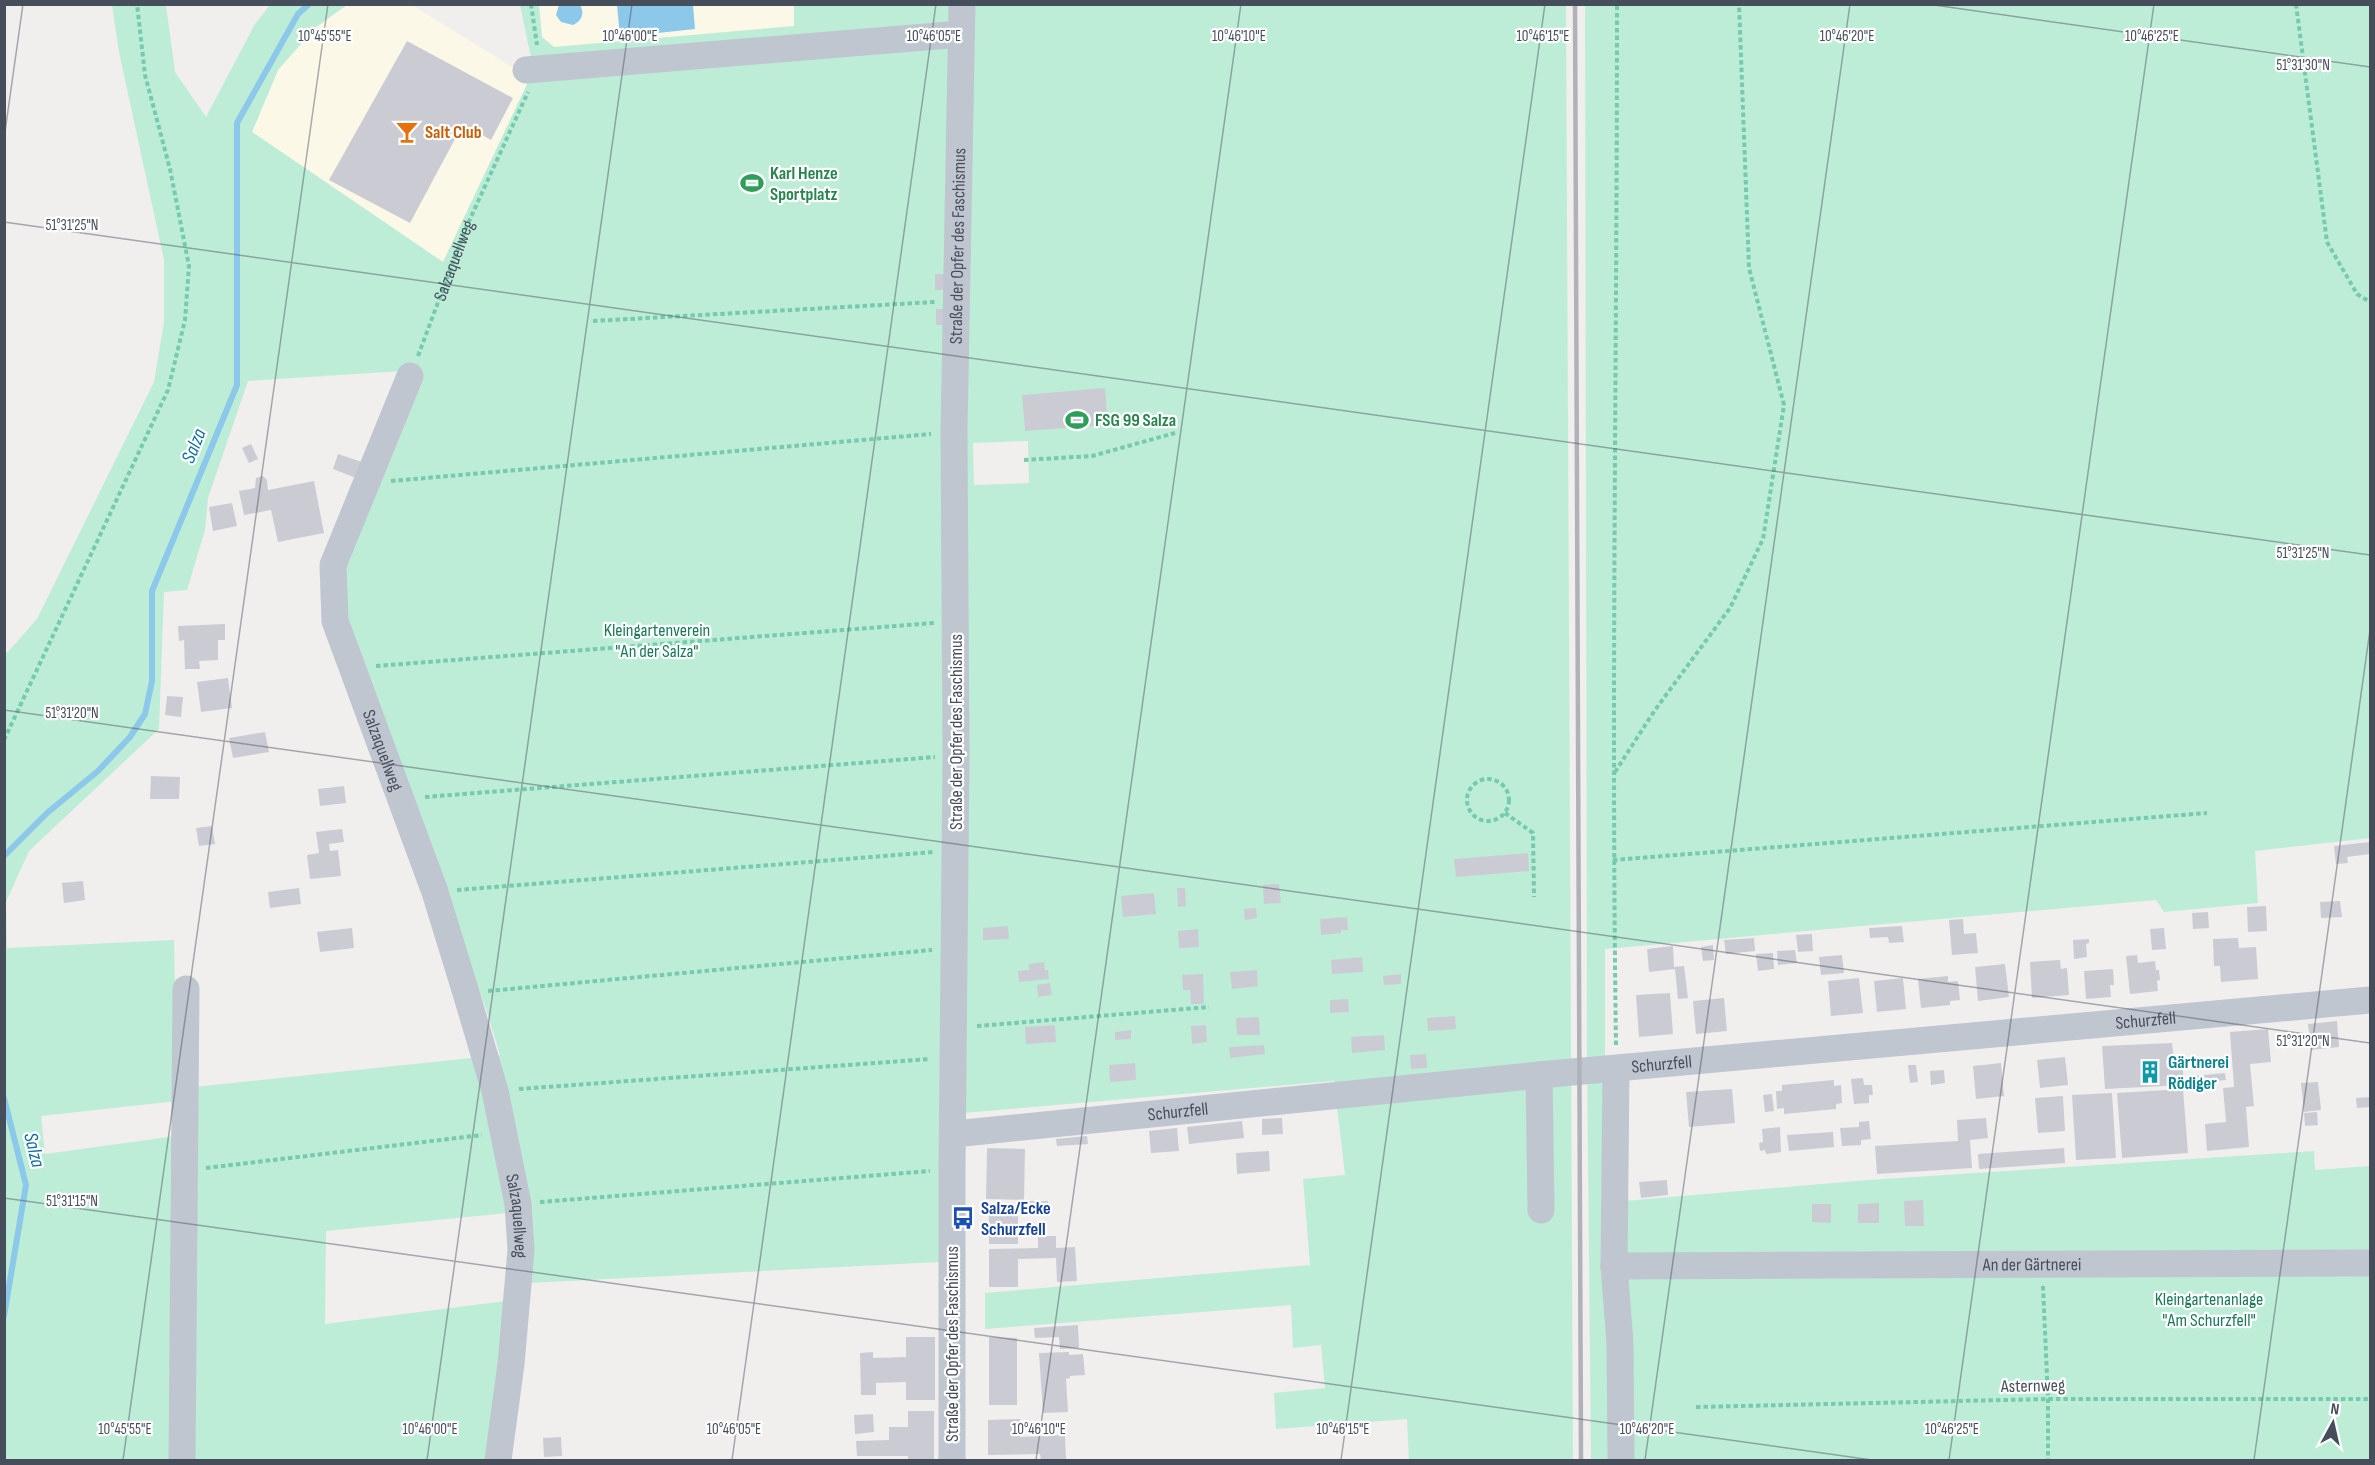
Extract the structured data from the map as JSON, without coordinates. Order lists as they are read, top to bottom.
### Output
{
  "streets": {
    "street": [
      "Straße der Opfer des Faschismus",
      "Salzaquellweg",
      "Schurzfell",
      "An der Gärtnerei"
    ],
    "path": ["Asternweg"]
  },
  "crossings": [
    ["Straße der Opfer des Faschismus", "Schurzfell"]
  ],
  "water": ["Salza"],
  "parks": ["Kleingartenverein \"An der Salza\"", "Kleingartenanlage \"Am Schurzfell\""],
  "places": {
    "bar": ["Salt Club"],
    "sports": ["Karl Henze Sportplatz", "FSG 99 Salza"],
    "building": ["Gärtnerei Rödiger"],
    "bus stop": ["Salza/Ecke Schurzfell"]
  },
  "north": "top",
  "coordinates": [
    "10°45'55\"E",
    "10°46'00\"E",
    "10°46'05\"E",
    "10°46'10\"E",
    "10°46'15\"E",
    "10°46'20\"E",
    "10°46'25\"E",
    "51°31'30\"N",
    "51°31'25\"N",
    "51°31'20\"N",
    "51°31'15\"N"
  ]
}
